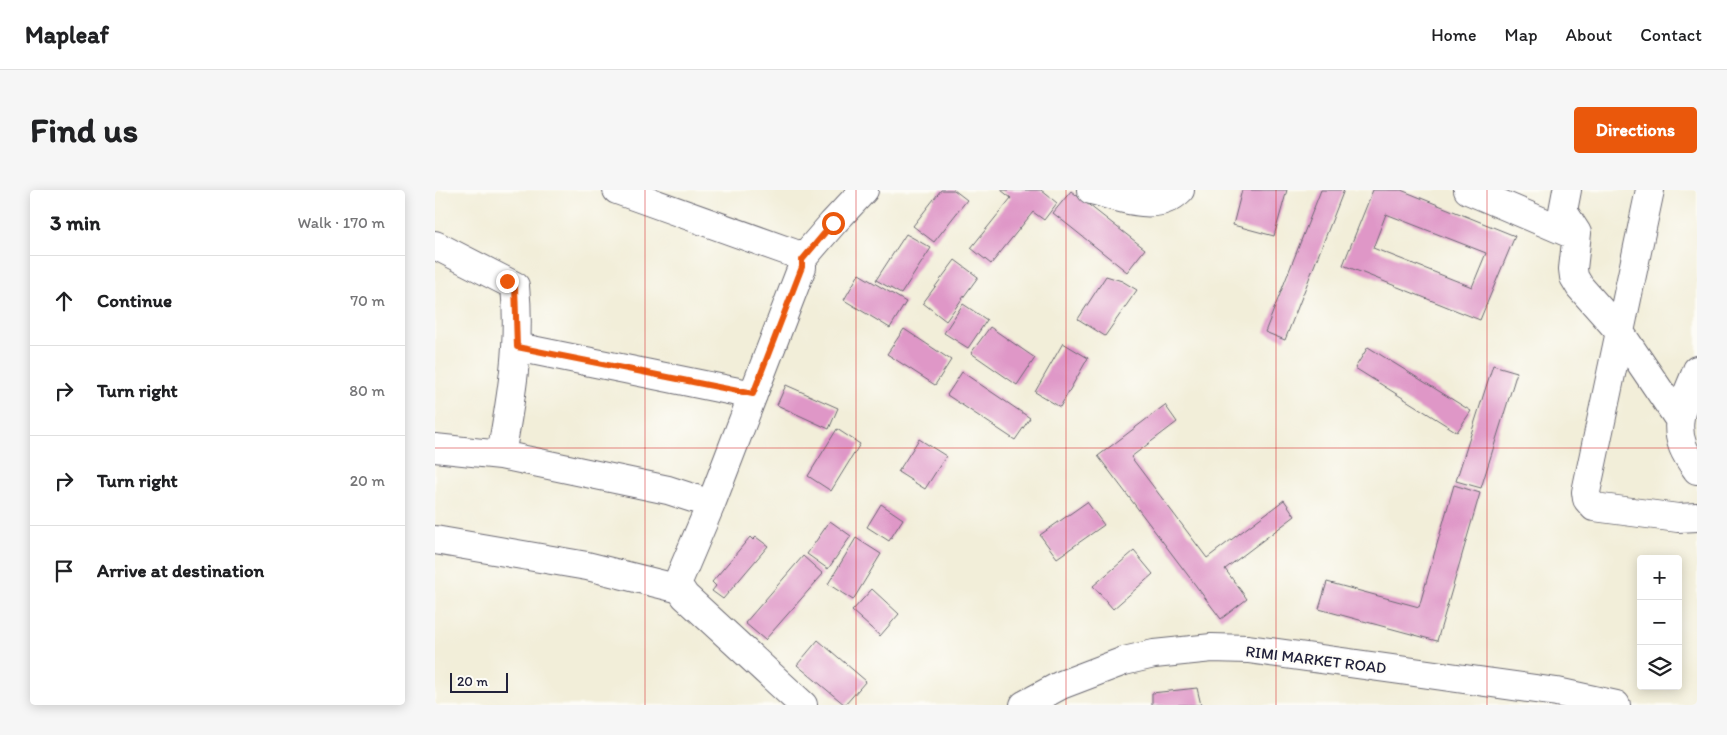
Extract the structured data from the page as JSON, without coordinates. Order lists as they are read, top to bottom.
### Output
{
  "streets": {
    "street": ["RIMI MARKET ROAD"]
  },
  "scale_bar": "20 m",
  "page": {
    "header": "Mapleaf",
    "nav": [
      "Home",
      "Map",
      "About",
      "Contact"
    ],
    "buttons": "Directions",
    "title": "Find us",
    "heading": ["3 min", "Walk · 170 m"],
    "list": [
      ["Continue", "70 m"],
      ["Turn right", "80 m"],
      ["Turn right", "20 m"],
      "Arrive at destination"
    ],
    "map_buttons": ["+", "−"],
    "scale": "20 m"
  }
}
